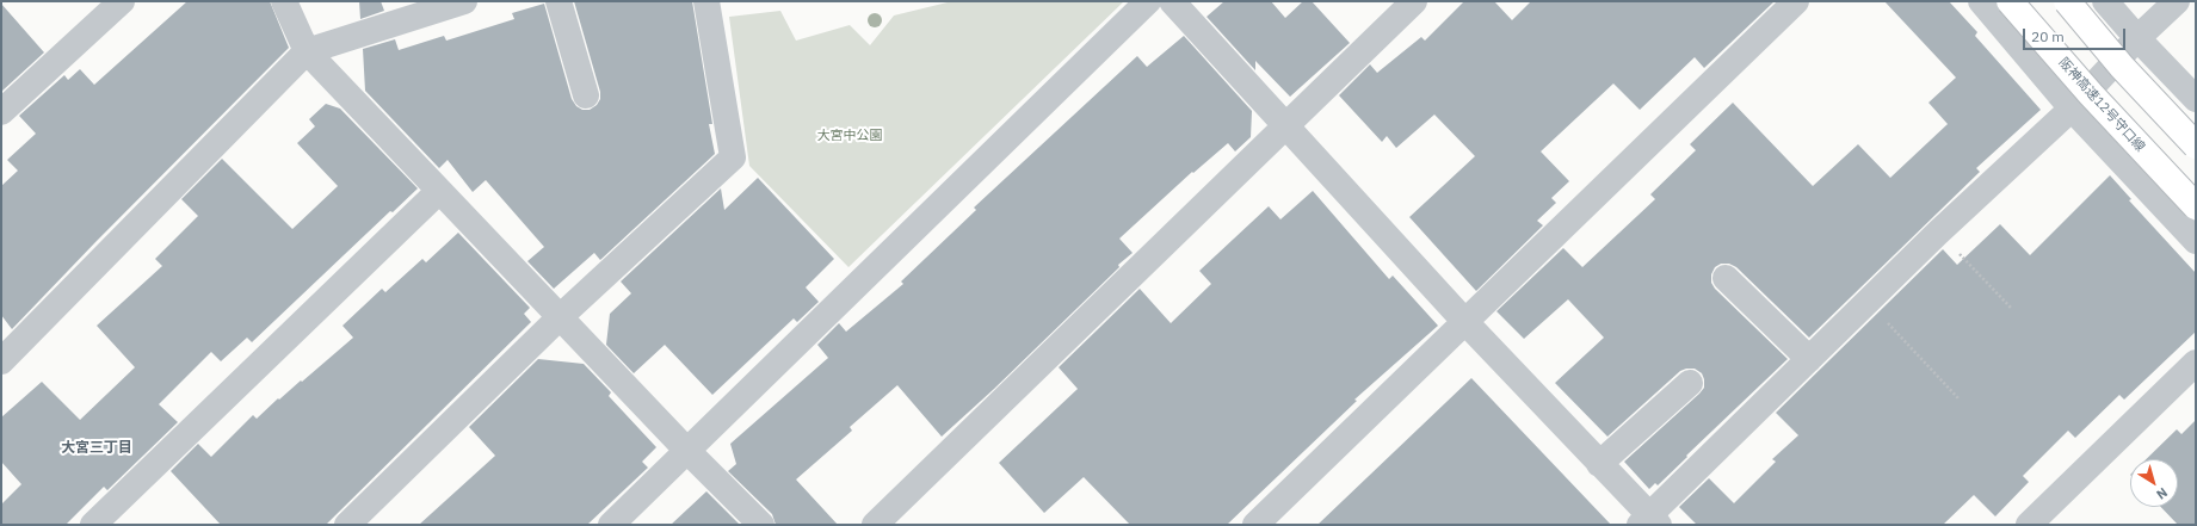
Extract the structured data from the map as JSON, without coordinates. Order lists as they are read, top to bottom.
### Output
{
  "streets": {
    "highway": ["阪神高速12号守口線"]
  },
  "districts": ["大宮三丁目"],
  "parks": ["大宮中公園"],
  "scale_bar": "20 m",
  "north": "bottom right"
}
